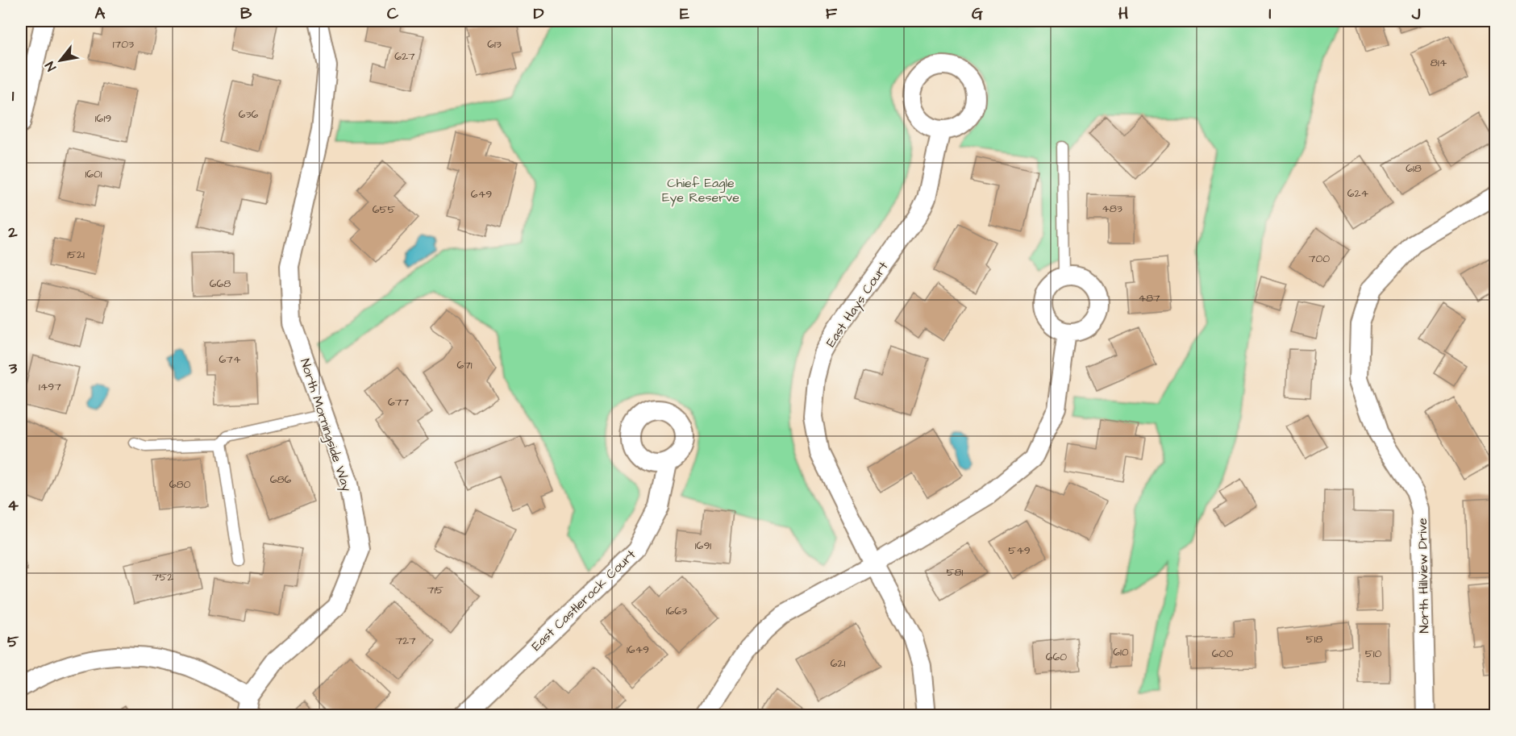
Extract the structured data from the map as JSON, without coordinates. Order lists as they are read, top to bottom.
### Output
{
  "streets": {
    "street": [
      "East Hays Court",
      "North Morningside Way",
      "North Hillview Drive",
      "East Castlerock Court"
    ]
  },
  "parks": ["Chief Eagle Eye Reserve"],
  "house_numbers": [
    "1703",
    "613",
    "627",
    "814",
    "636",
    "1619",
    "618",
    "1601",
    "624",
    "649",
    "483",
    "655",
    "1521",
    "700",
    "668",
    "487",
    "674",
    "671",
    "1497",
    "677",
    "686",
    "680",
    "1691",
    "549",
    "581",
    "752",
    "715",
    "1663",
    "518",
    "727",
    "1649",
    "610",
    "600",
    "510",
    "660",
    "621"
  ],
  "north": "bottom left",
  "grid": {
    "columns": [
      "A",
      "B",
      "C",
      "D",
      "E",
      "F",
      "G",
      "H",
      "I",
      "J"
    ],
    "rows": [
      "1",
      "2",
      "3",
      "4",
      "5"
    ]
  }
}
